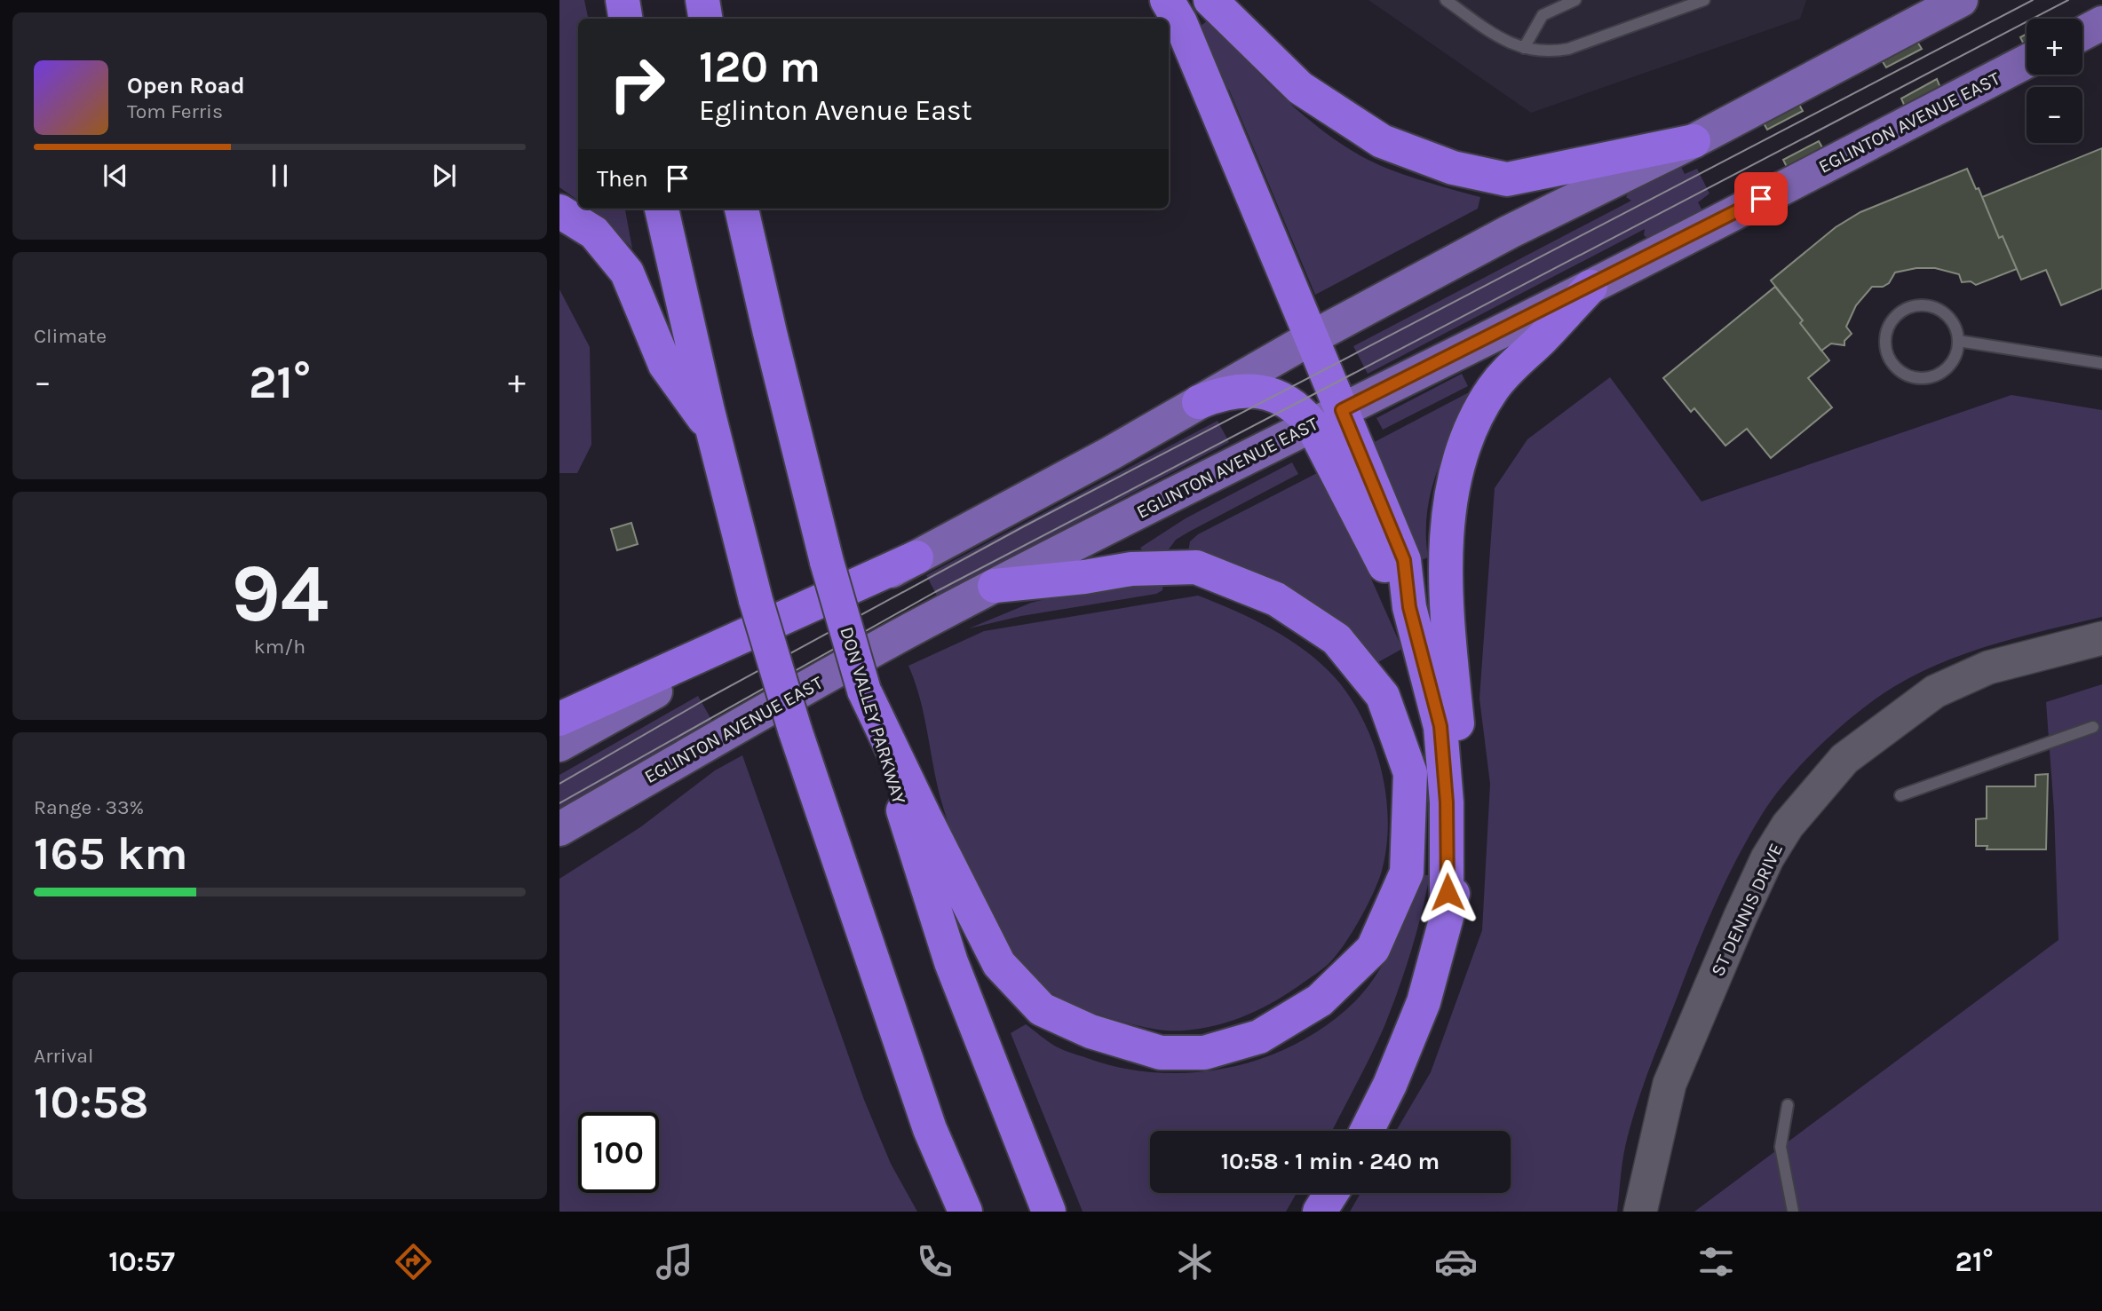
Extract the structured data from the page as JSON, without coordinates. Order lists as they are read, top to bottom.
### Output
{
  "streets": {
    "highway": ["DON VALLEY PARKWAY"],
    "main road": ["EGLINTON AVENUE EAST"],
    "street": ["ST DENNIS DRIVE"]
  },
  "page": {
    "map_buttons": ["+", "−"],
    "turn": ["120 m", "Eglinton Avenue East"],
    "song": ["Open Road", "Tom Ferris"],
    "then": "Then",
    "tile": [
      "Climate",
      ["94", "km/h"],
      ["Range · 33%", "165 km"],
      ["Arrival", "10:58"]
    ],
    "heat": ["−", "21°", "+"],
    "limit": "100",
    "trip": "10:58 · 1 min · 240 m",
    "tabs": ["10:57", "21°"]
  }
}
